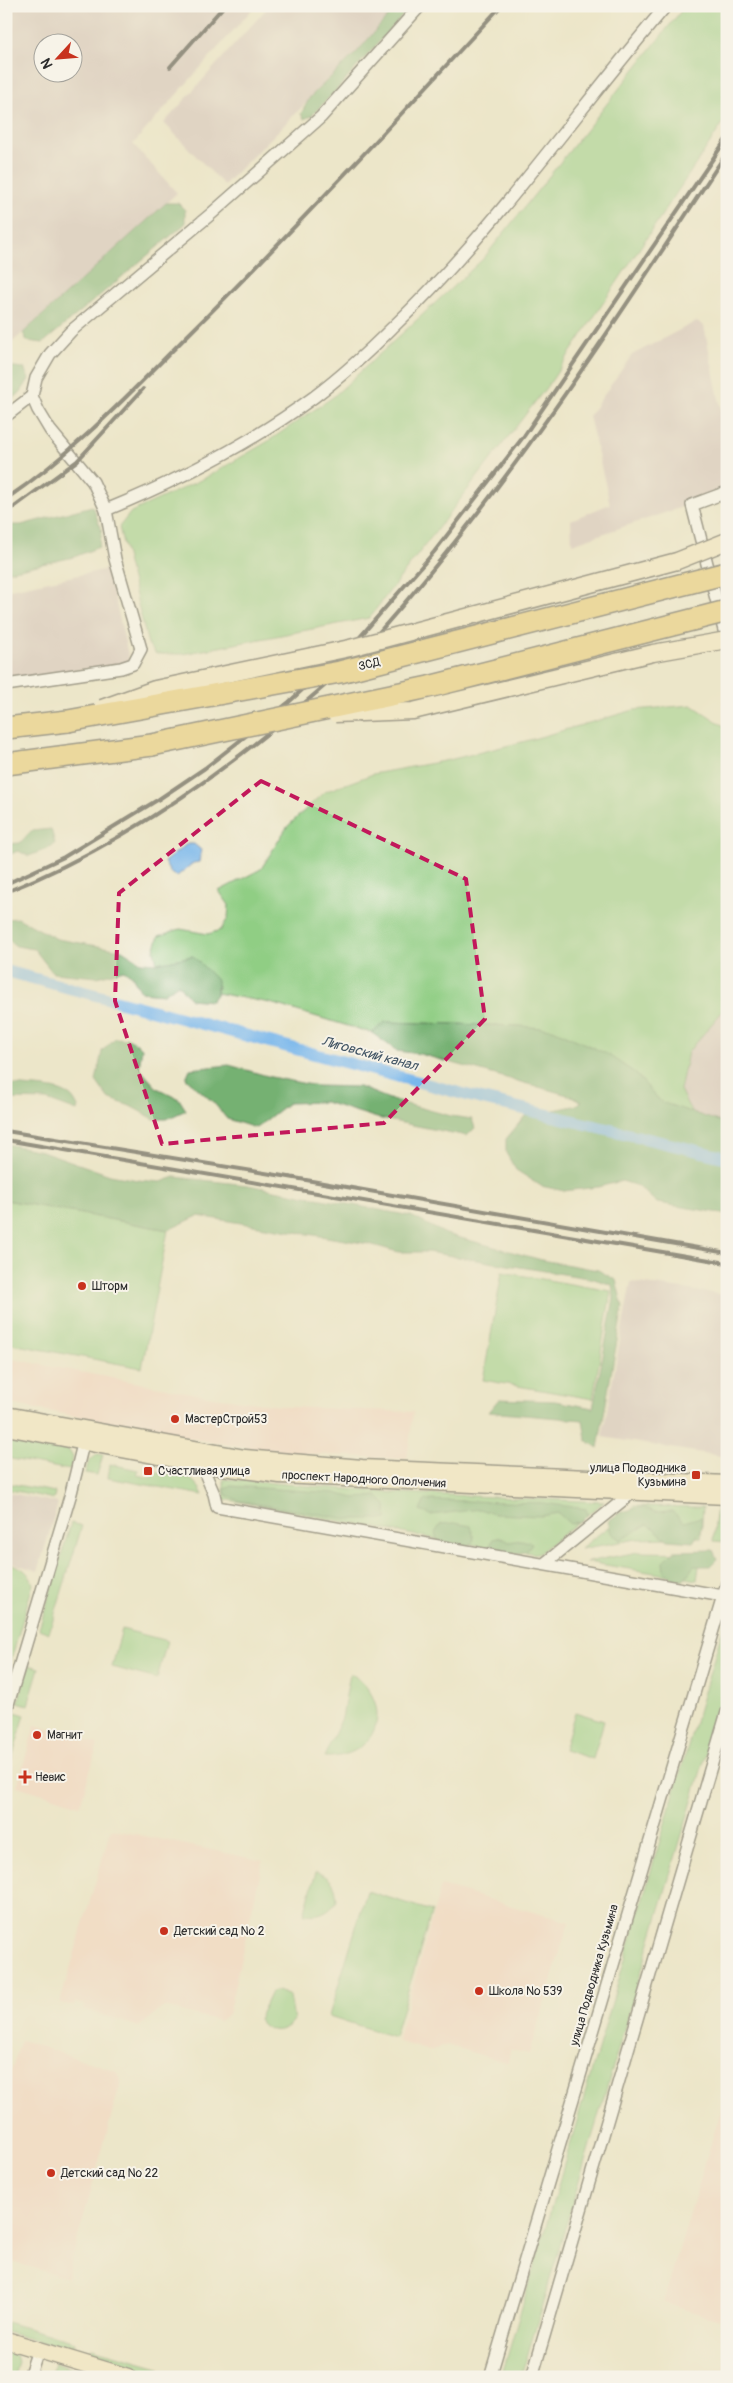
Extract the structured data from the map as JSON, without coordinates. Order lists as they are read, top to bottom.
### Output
{
  "streets": {
    "highway": ["ЗСД"],
    "main road": ["проспект Народного Ополчения"],
    "street": ["улица Подводника Кузьмина"]
  },
  "water": ["Лиговский канал"],
  "places": {
    "other": [
      "Шторм",
      "МастерСтрой53",
      "Магнит",
      "Детский сад № 2",
      "Школа № 539",
      "Детский сад № 22"
    ],
    "transit": ["Счастливая улица", "улица Подводника Кузьмина"],
    "health": ["Невис"]
  },
  "north": "bottom left"
}
